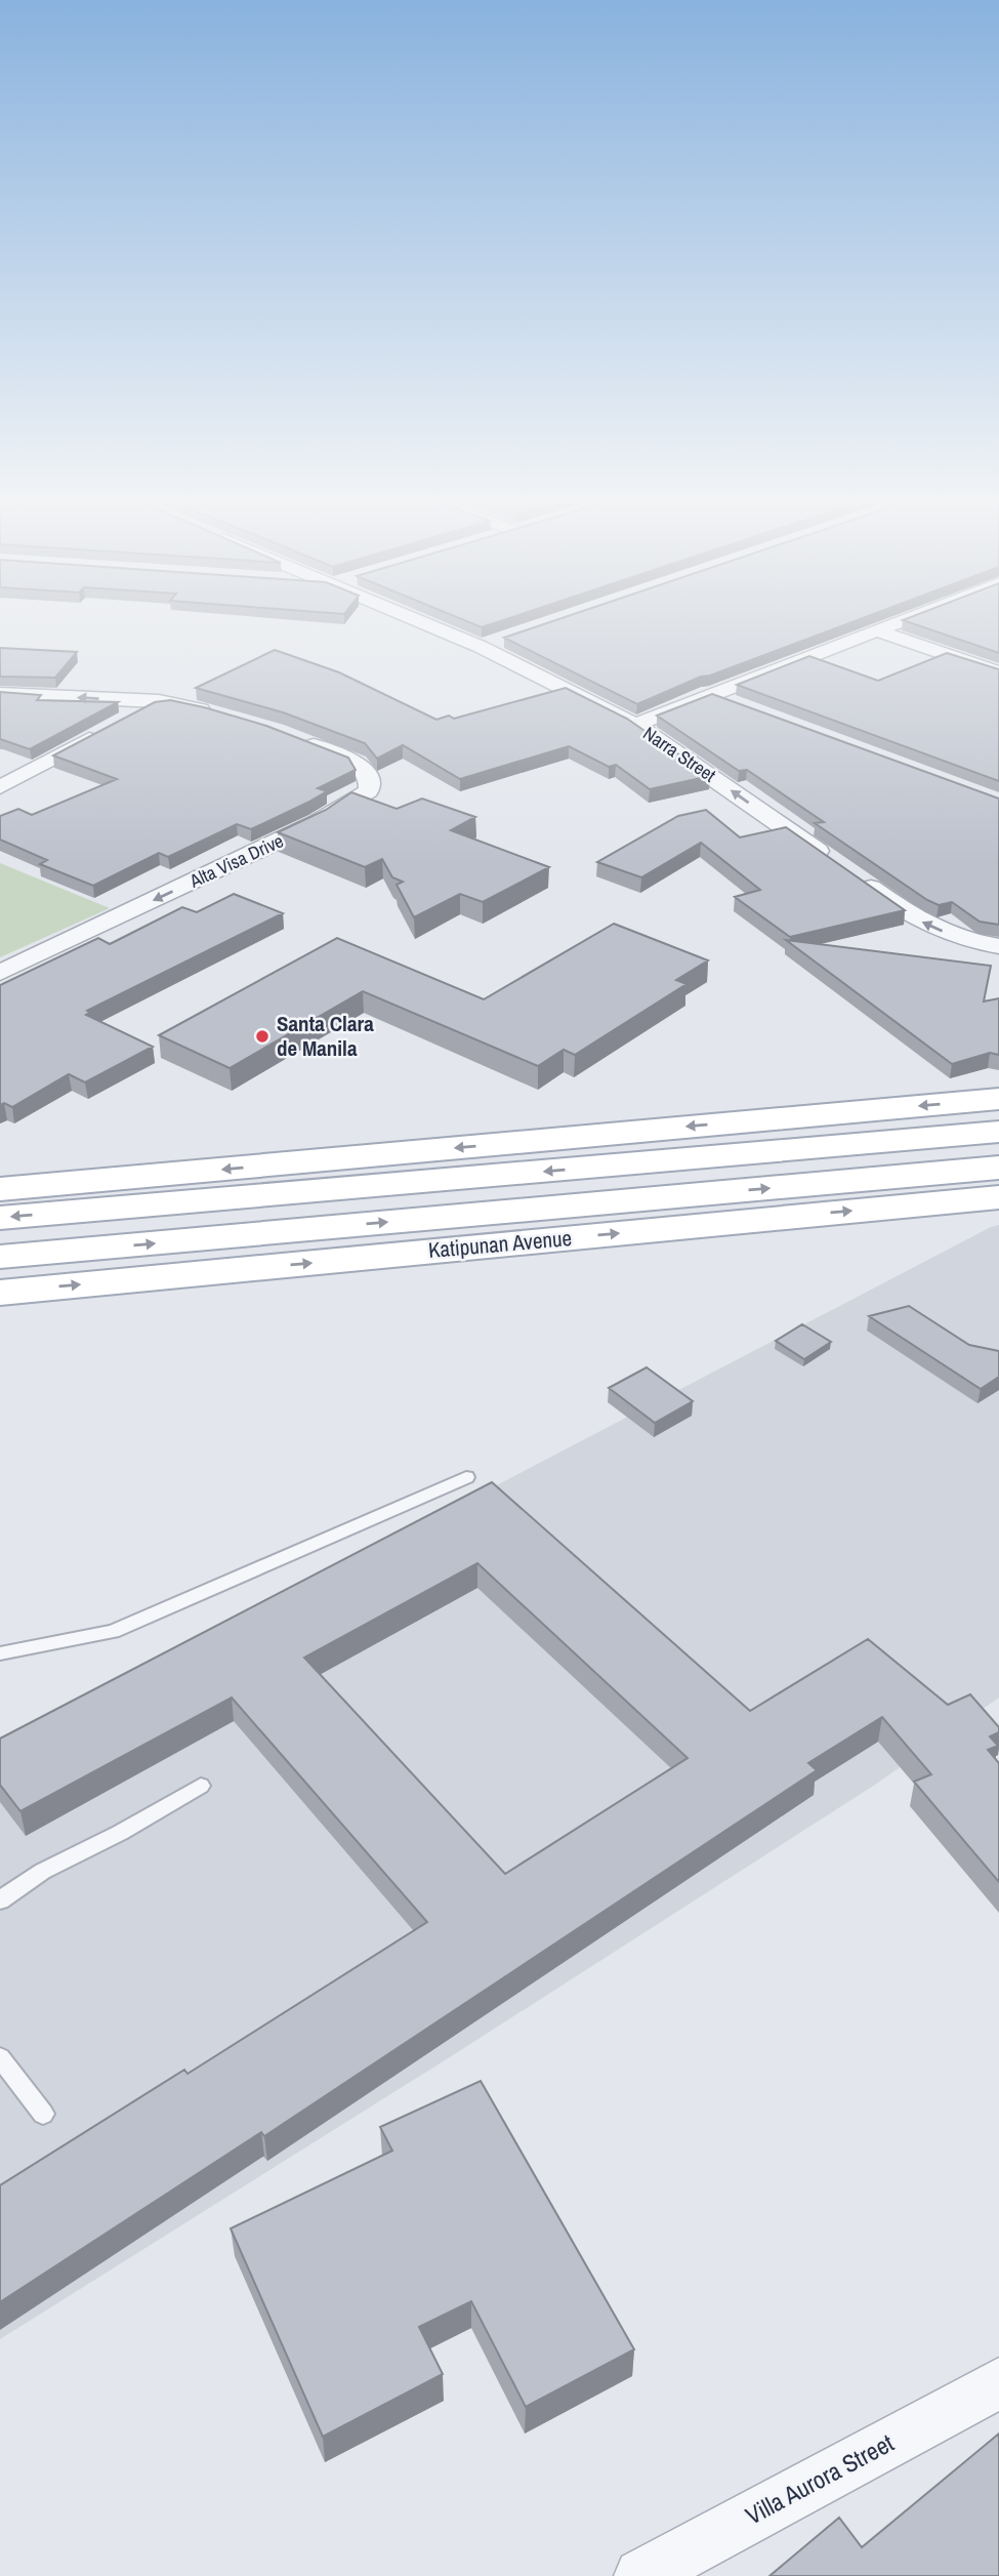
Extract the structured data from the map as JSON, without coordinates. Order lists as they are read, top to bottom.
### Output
{
  "streets": {
    "main road": ["Katipunan Avenue"],
    "street": ["Narra Street", "Alta Visa Drive", "Villa Aurora Street"]
  },
  "places": ["Santa Clara de Manila"]
}
